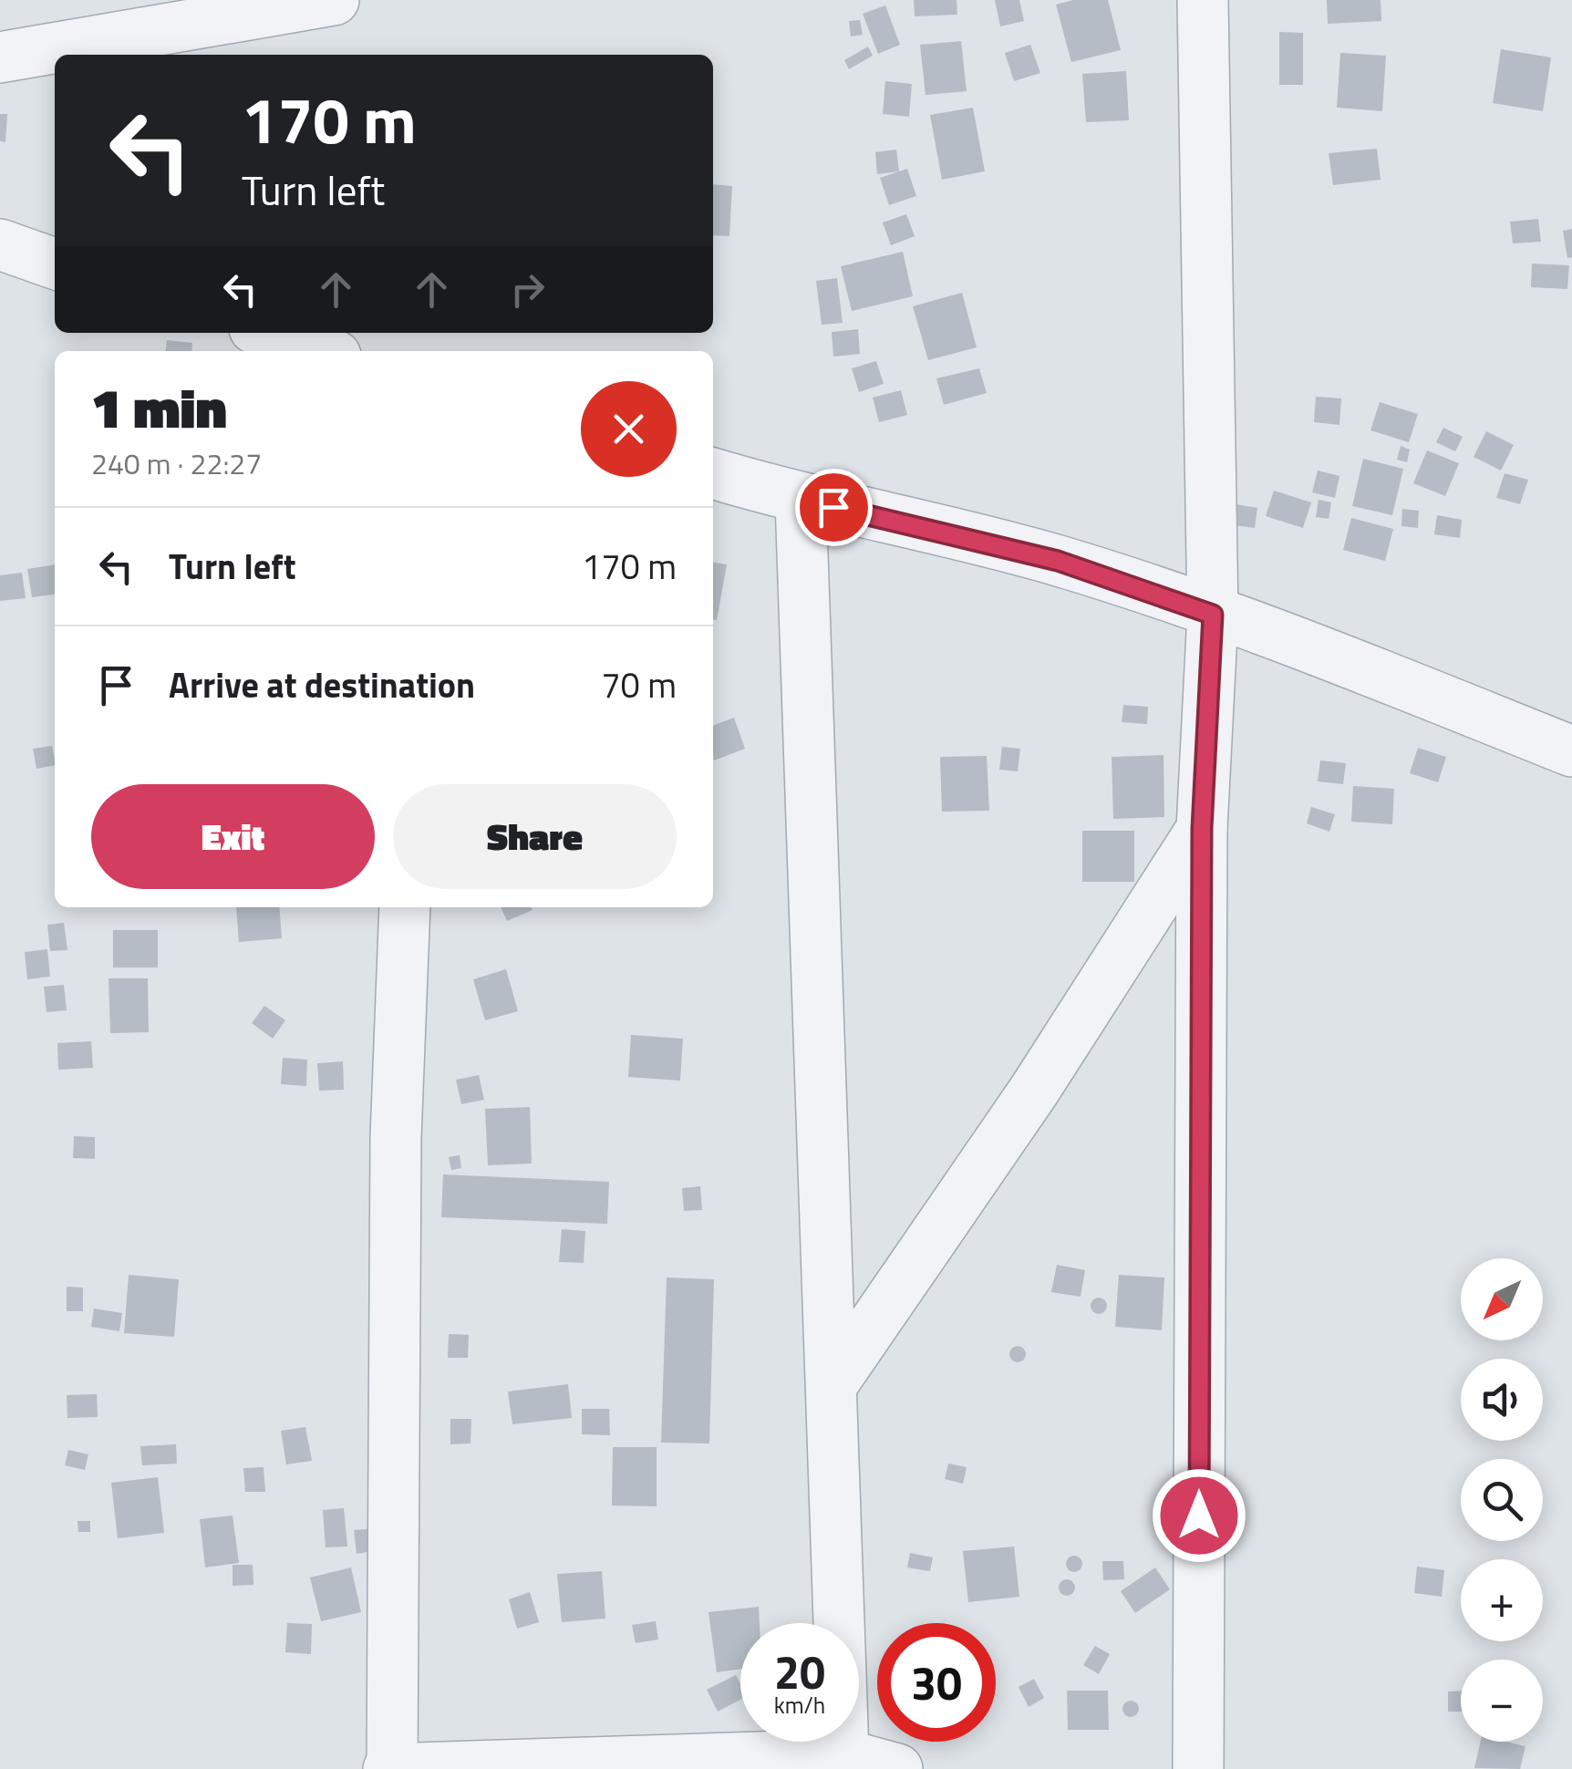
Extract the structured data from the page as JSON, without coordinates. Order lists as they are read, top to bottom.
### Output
{
  "north": "bottom left",
  "page": {
    "turn": ["170 m", "Turn left"],
    "heading": ["1 min", "240 m · 22:27"],
    "list": [
      {
        "name": "Turn left",
        "value": "170 m"
      },
      {
        "name": "Arrive at destination",
        "value": "70 m"
      }
    ],
    "buttons": ["Exit", "Share"],
    "map_buttons": ["+", "−"],
    "speed": "20 km/h",
    "limit": "30"
  }
}
